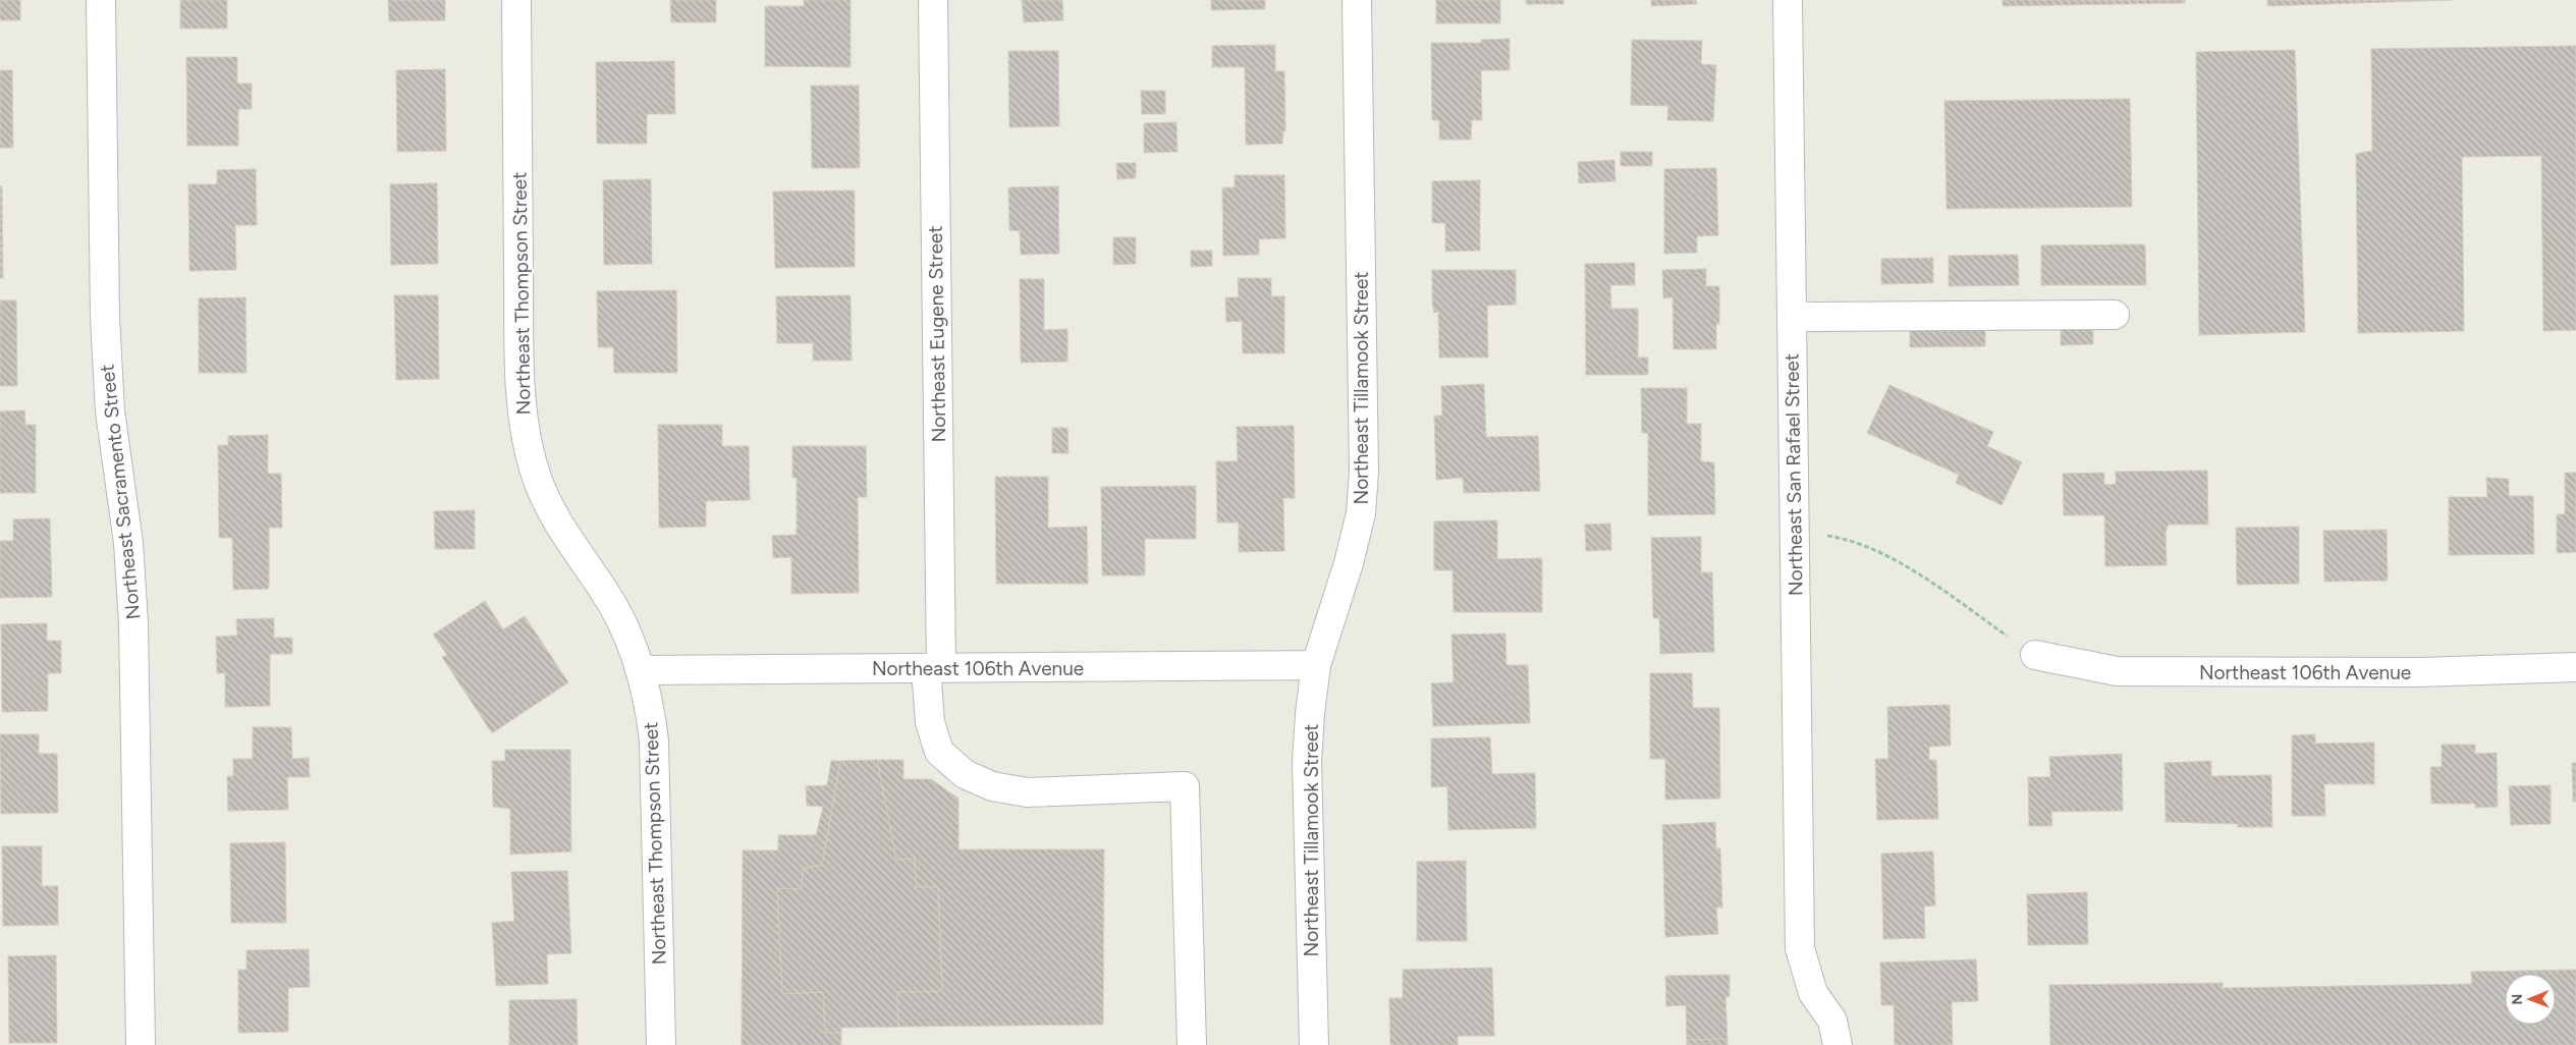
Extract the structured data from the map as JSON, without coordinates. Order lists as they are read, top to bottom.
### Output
{
  "streets": {
    "street": [
      "Northeast Thompson Street",
      "Northeast Eugene Street",
      "Northeast Tillamook Street",
      "Northeast San Rafael Street",
      "Northeast Sacramento Street",
      "Northeast 106th Avenue"
    ]
  },
  "crossings": [
    ["Northeast Thompson Street", "Northeast 106th Avenue"],
    ["Northeast Eugene Street", "Northeast 106th Avenue"],
    ["Northeast Tillamook Street", "Northeast 106th Avenue"]
  ],
  "north": "left"
}
